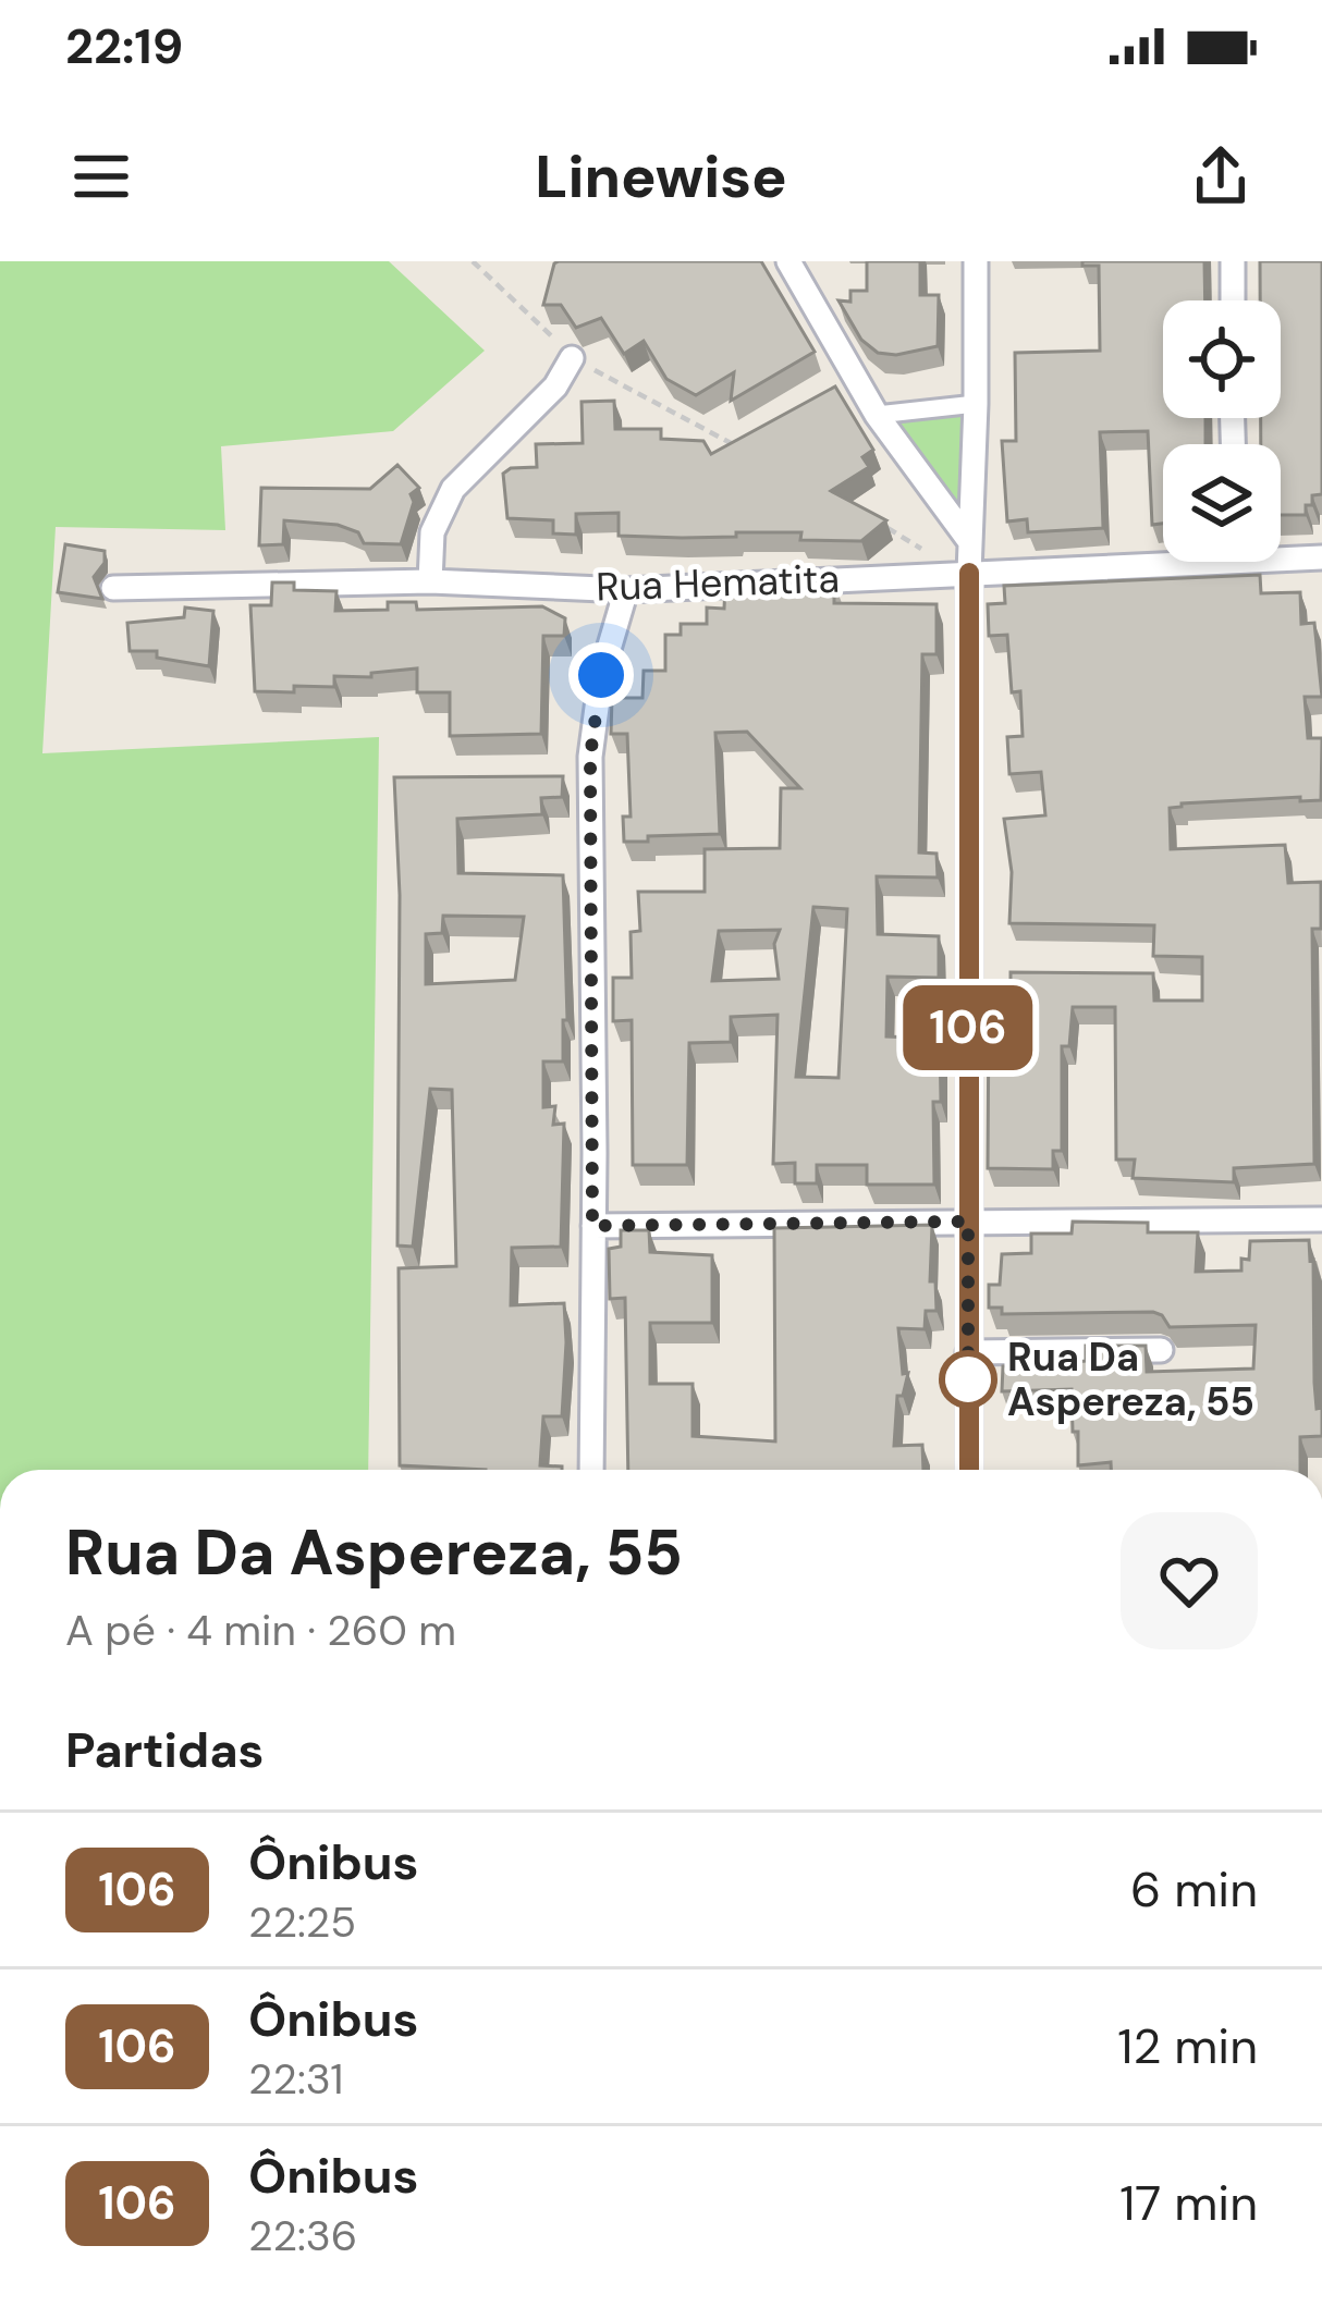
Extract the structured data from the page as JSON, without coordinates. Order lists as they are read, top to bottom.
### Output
{
  "streets": {
    "street": ["Rua Hematita"]
  },
  "places": ["Rua Da Aspereza, 55"],
  "lines": ["bus line 106"],
  "page": {
    "status": "22:19",
    "header": "Linewise",
    "on_map": "106",
    "heading": [
      ["Rua Da Aspereza, 55", "A pé · 4 min · 260 m"],
      "Partidas"
    ],
    "list": [
      {
        "mark": "106",
        "name": "Ônibus",
        "note": "22:25",
        "value": "6 min"
      },
      {
        "mark": "106",
        "name": "Ônibus",
        "note": "22:31",
        "value": "12 min"
      },
      {
        "mark": "106",
        "name": "Ônibus",
        "note": "22:36",
        "value": "17 min"
      }
    ]
  }
}
